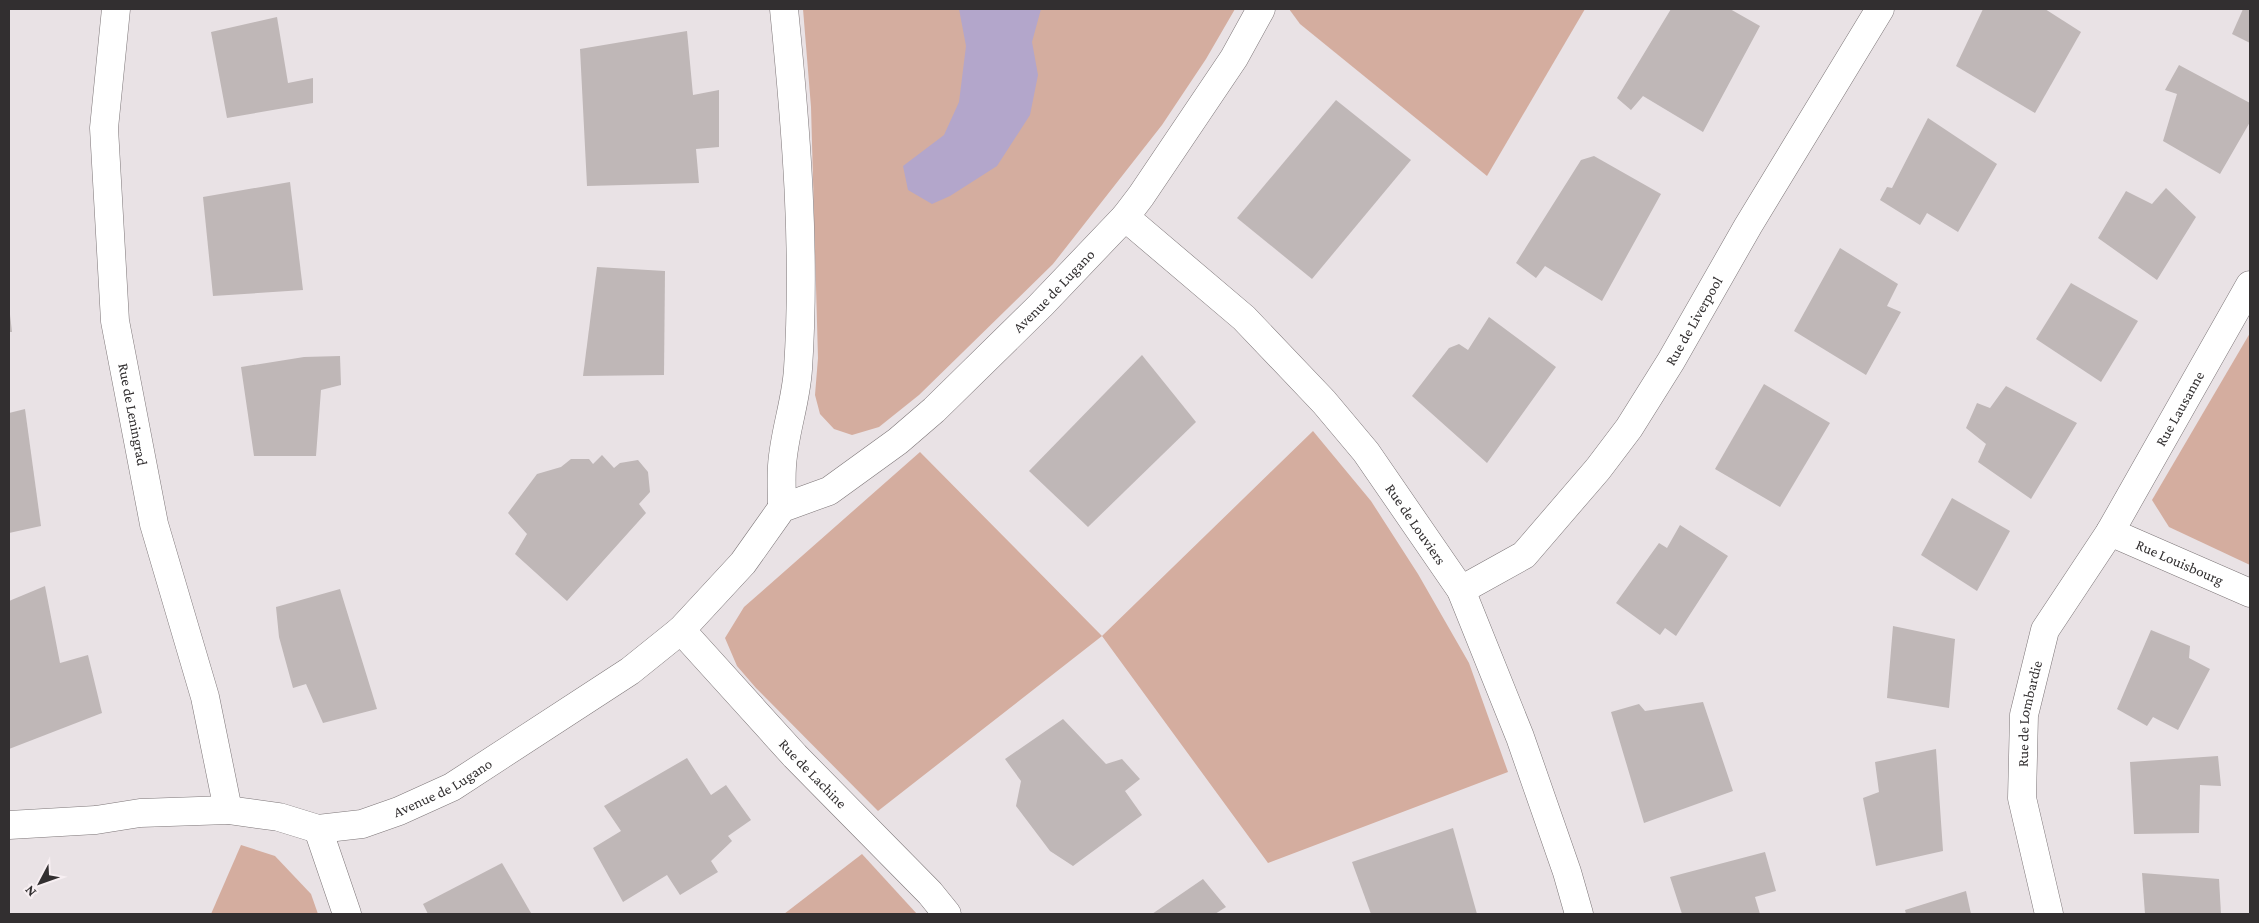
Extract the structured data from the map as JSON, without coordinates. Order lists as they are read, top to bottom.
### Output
{
  "streets": {
    "street": [
      "Avenue de Lugano",
      "Rue de Liverpool",
      "Rue Lausanne",
      "Rue de Leningrad",
      "Rue de Louviers",
      "Rue Louisbourg",
      "Rue de Lombardie",
      "Rue de Lachine"
    ]
  },
  "crossings": [
    ["Avenue de Lugano", "Rue de Leningrad"],
    ["Avenue de Lugano", "Rue de Louviers"],
    ["Avenue de Lugano", "Rue de Lachine"],
    ["Rue de Liverpool", "Rue de Louviers"],
    ["Rue Lausanne", "Rue Louisbourg"],
    ["Rue Lausanne", "Rue de Lombardie"],
    ["Rue Louisbourg", "Rue de Lombardie"]
  ],
  "north": "bottom left"
}
